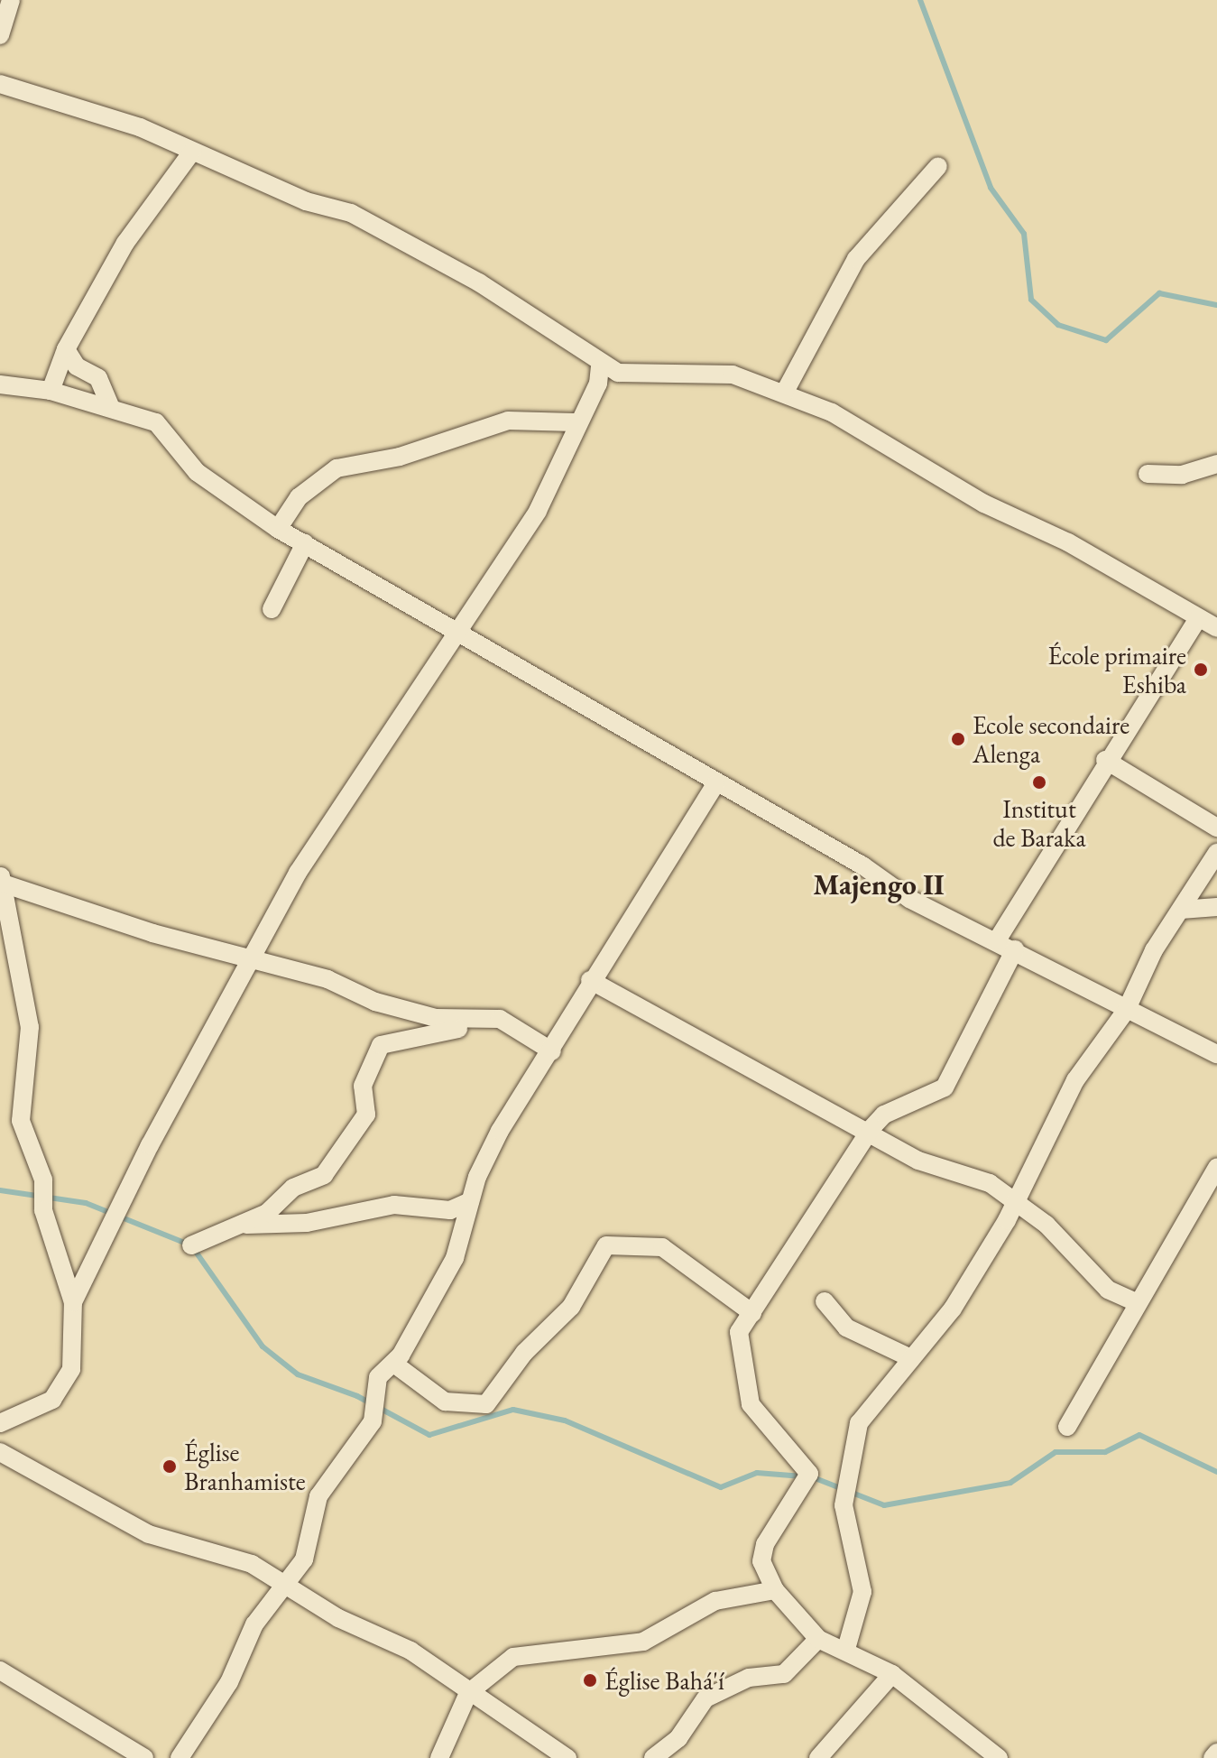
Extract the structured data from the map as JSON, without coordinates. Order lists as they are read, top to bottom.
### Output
{
  "districts": ["Majengo II"],
  "places": [
    "École primaire Eshiba",
    "Ecole secondaire Alenga",
    "Institut de Baraka",
    "Église Branhamiste",
    "Église Bahá'í"
  ]
}
